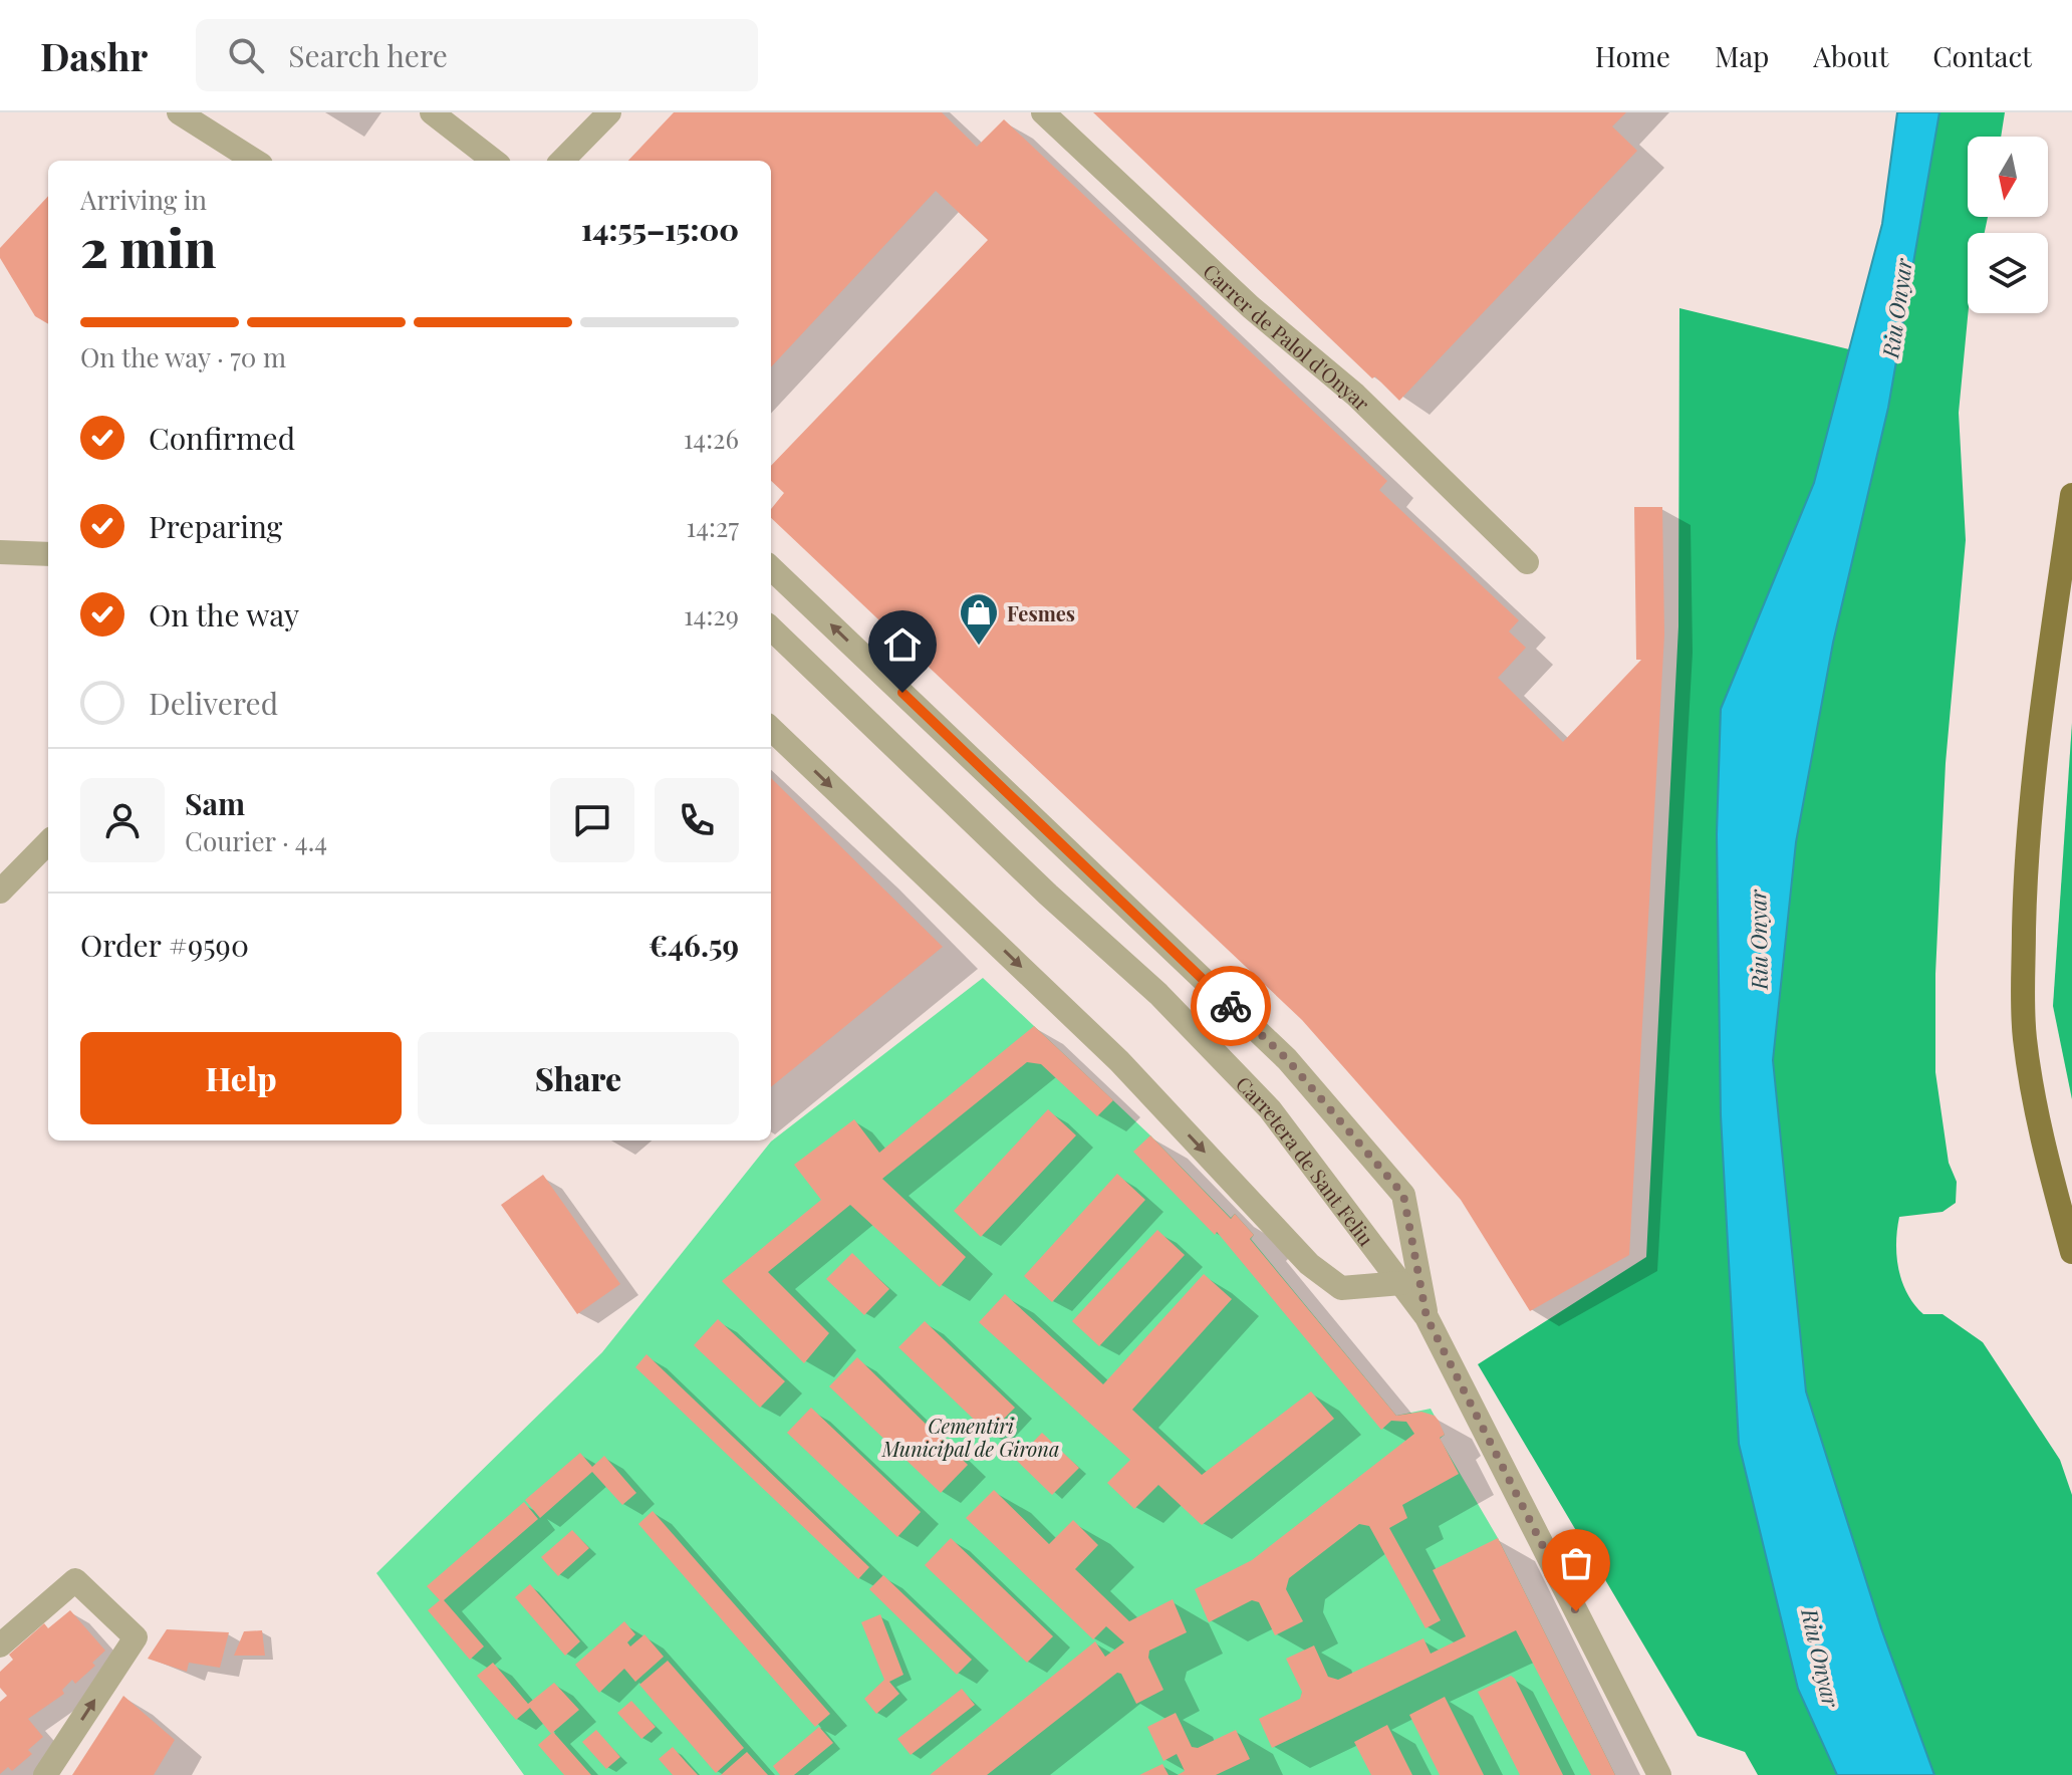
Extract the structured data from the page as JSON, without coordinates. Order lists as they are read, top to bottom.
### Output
{
  "streets": {
    "street": ["Carrer de Palol d'Onyar", "Carretera de Sant Feliu"]
  },
  "water": ["Riu Onyar"],
  "parks": ["Cementiri Municipal de Girona"],
  "places": {
    "shop": ["Fesmes"]
  },
  "north": "bottom",
  "page": {
    "header": "Dashr",
    "search": "Search here",
    "nav": [
      "Home",
      "Map",
      "About",
      "Contact"
    ],
    "heading": ["2 min", "Arriving in", "14:55–15:00"],
    "panel": [
      "Sam",
      "Courier · 4.4",
      "Order #9590",
      "€46.59"
    ],
    "bar": "On the way · 70 m",
    "list": [
      ["Confirmed", "14:26"],
      ["Preparing", "14:27"],
      ["On the way", "14:29"],
      "Delivered"
    ],
    "buttons": ["Help", "Share"]
  }
}
